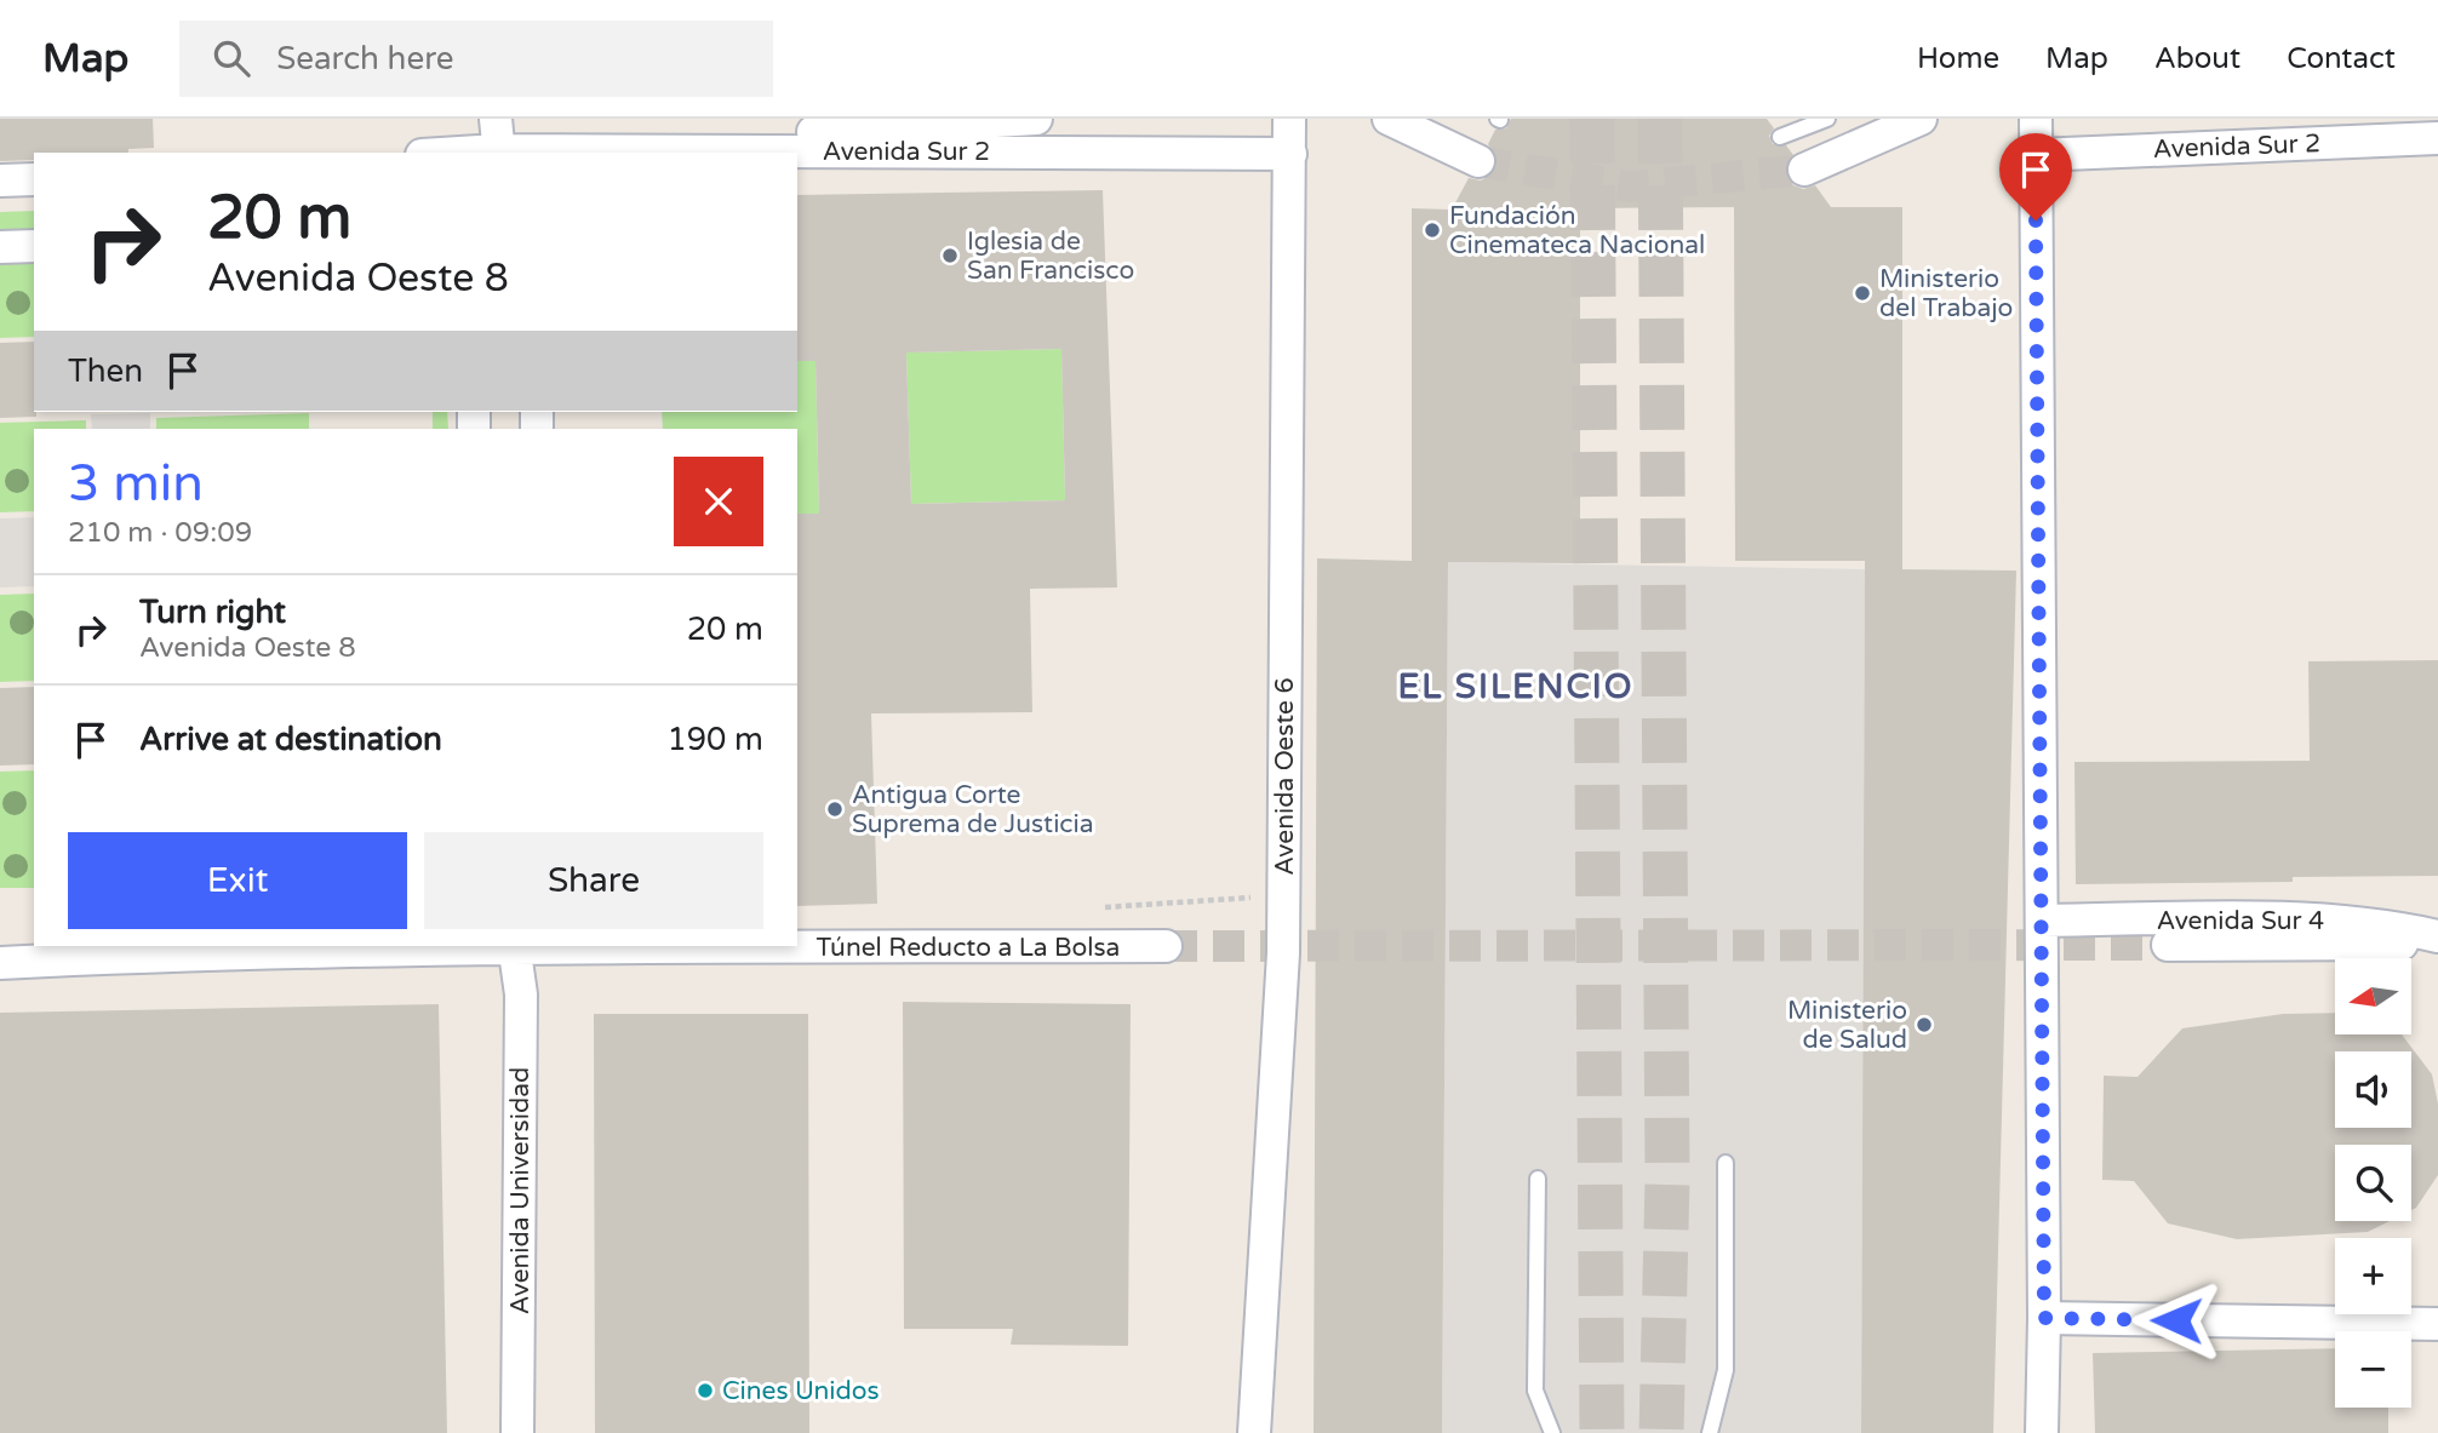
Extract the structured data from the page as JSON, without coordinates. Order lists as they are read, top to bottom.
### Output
{
  "streets": {
    "street": [
      "Avenida Sur 2",
      "Avenida Oeste 6",
      "Avenida Sur 4",
      "Túnel Reducto a La Bolsa",
      "Avenida Universidad"
    ]
  },
  "crossings": [
    ["Avenida Sur 2", "Avenida Oeste 6"]
  ],
  "districts": ["EL SILENCIO"],
  "places": [
    "Fundación Cinemateca Nacional",
    "Iglesia de San Francisco",
    "Ministerio del Trabajo",
    "Antigua Corte Suprema de Justicia",
    "Ministerio de Salud",
    "Cines Unidos"
  ],
  "north": "left",
  "page": {
    "header": "Map",
    "search": "Search here",
    "nav": [
      "Home",
      "Map",
      "About",
      "Contact"
    ],
    "turn": ["20 m", "Avenida Oeste 8"],
    "then": "Then",
    "heading": ["3 min", "210 m · 09:09"],
    "list": [
      {
        "name": "Turn right",
        "note": "Avenida Oeste 8",
        "value": "20 m"
      },
      {
        "name": "Arrive at destination",
        "value": "190 m"
      }
    ],
    "buttons": ["Exit", "Share"],
    "map_buttons": ["+", "−"]
  }
}
